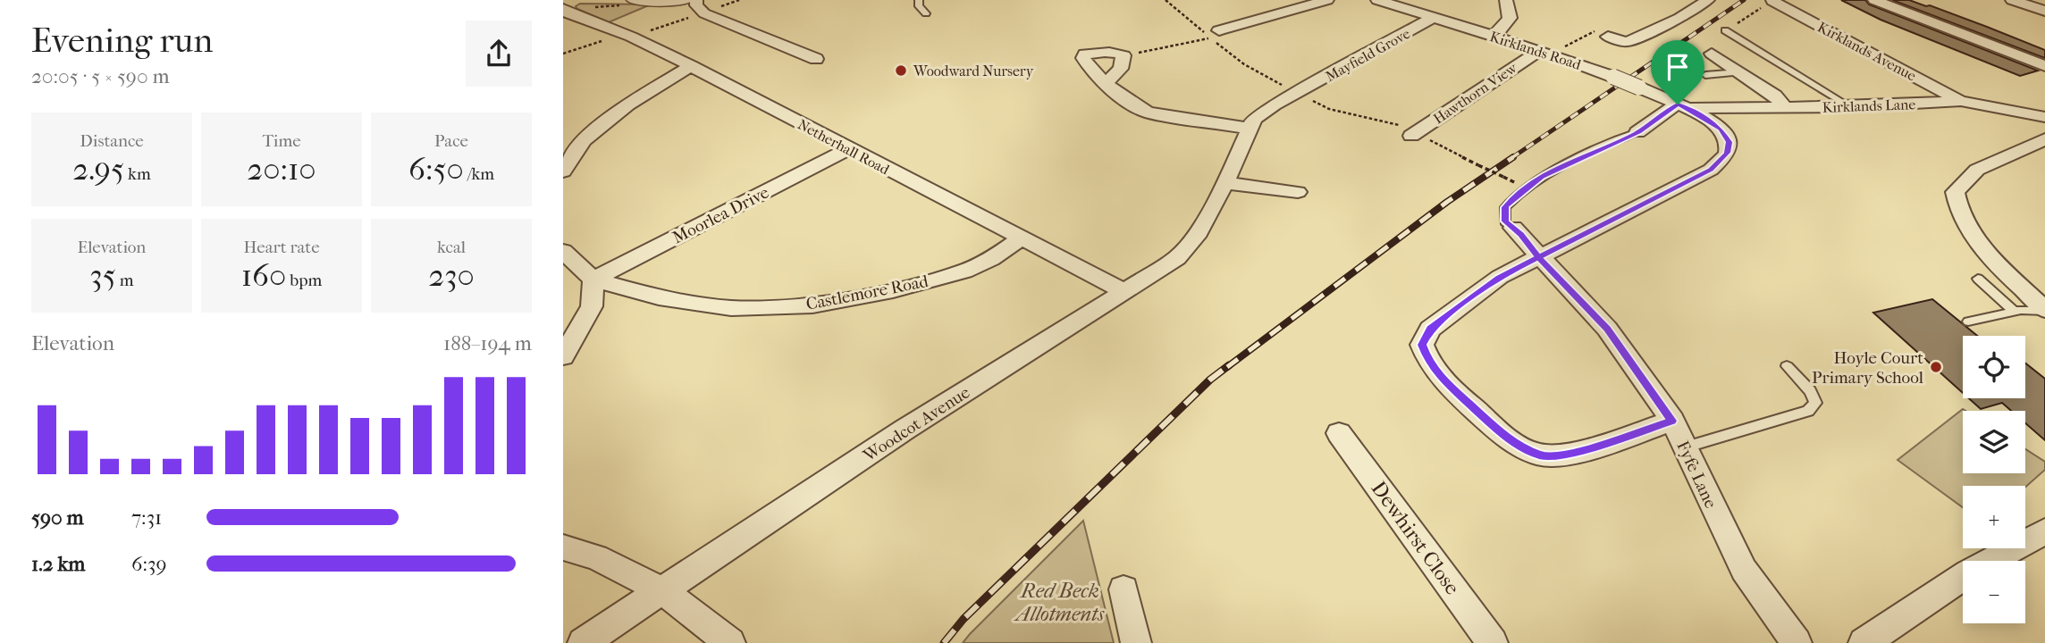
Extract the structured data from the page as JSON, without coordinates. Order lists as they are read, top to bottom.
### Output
{
  "streets": {
    "street": [
      "Kirklands Road",
      "Kirklands Avenue",
      "Mayfield Grove",
      "Hawthorn View",
      "Kirklands Lane",
      "Netherhall Road",
      "Moorlea Drive",
      "Castlemore Road",
      "Woodcot Avenue",
      "Fyfe Lane",
      "Dewhirst Close"
    ]
  },
  "crossings": [
    ["Kirklands Road", "Mayfield Grove"],
    ["Kirklands Road", "Hawthorn View"],
    ["Kirklands Road", "Kirklands Lane"],
    ["Kirklands Avenue", "Kirklands Lane"],
    ["Mayfield Grove", "Woodcot Avenue"],
    ["Netherhall Road", "Moorlea Drive"],
    ["Netherhall Road", "Castlemore Road"],
    ["Netherhall Road", "Woodcot Avenue"],
    ["Moorlea Drive", "Castlemore Road"]
  ],
  "parks": ["Red Beck Allotments"],
  "places": ["Woodward Nursery", "Hoyle Court Primary School"],
  "page": {
    "heading": ["Evening run", "20:05 · 5 × 590 m"],
    "stats": [
      ["Distance", "2.95 km"],
      ["Time", "20:10"],
      ["Pace", "6:50 /km"],
      ["Elevation", "35 m"],
      ["Heart rate", "160 bpm"],
      ["kcal", "230"]
    ],
    "chart": ["Elevation", "188–194 m"],
    "map_buttons": ["+", "−"],
    "list": [
      {
        "name": "590 m",
        "note": "7:31"
      },
      {
        "name": "1.2 km",
        "note": "6:39"
      }
    ]
  }
}
